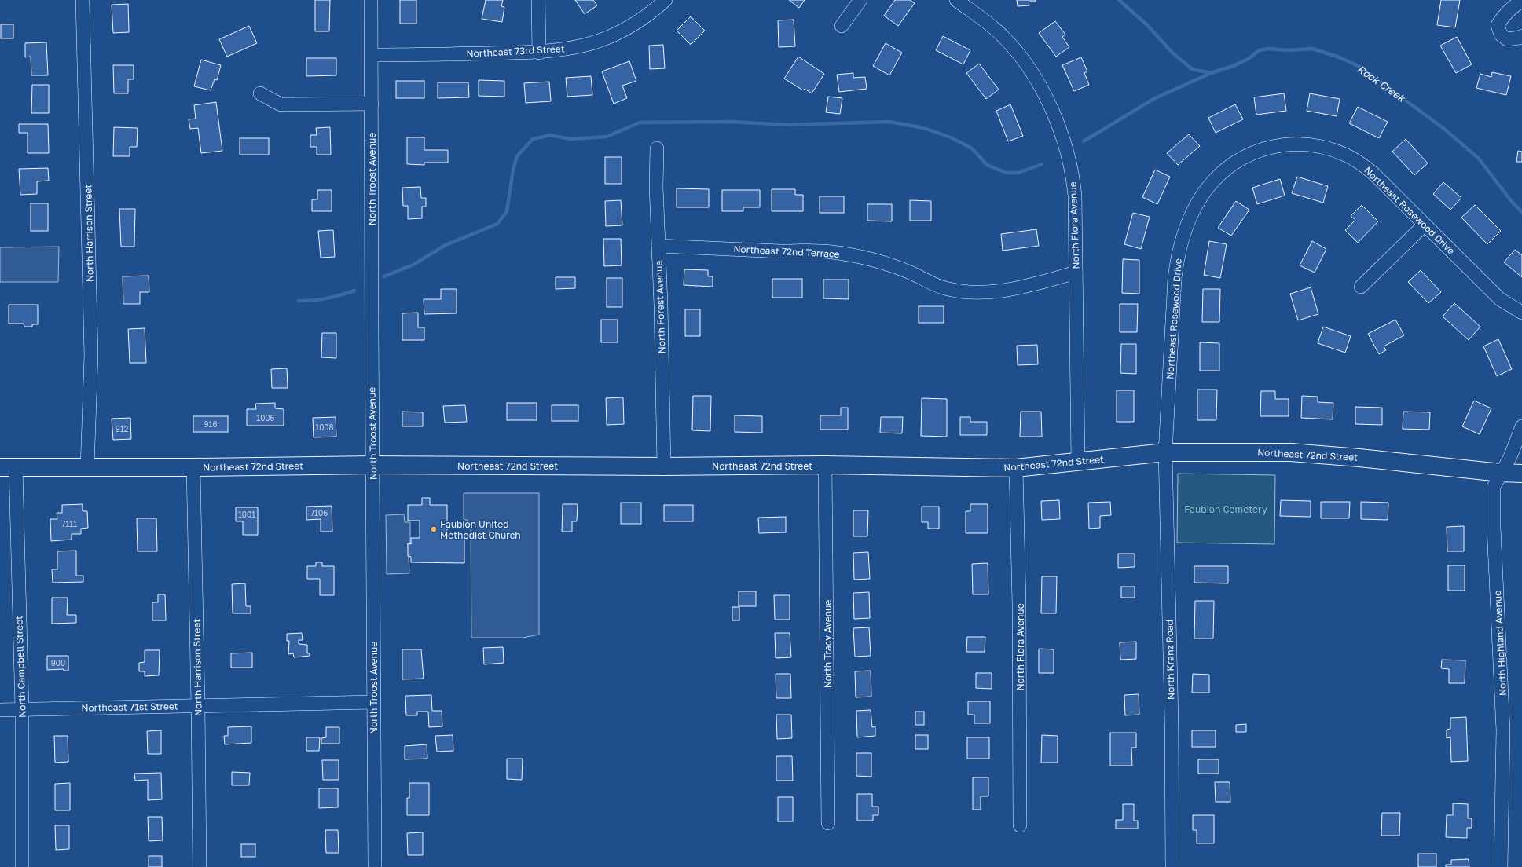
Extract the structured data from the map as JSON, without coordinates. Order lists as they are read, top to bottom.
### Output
{
  "streets": {
    "main road": ["Northeast 72nd Street"],
    "street": [
      "Northeast 73rd Street",
      "North Troost Avenue",
      "Northeast Rosewood Drive",
      "North Flora Avenue",
      "North Harrison Street",
      "Northeast 72nd Terrace",
      "North Forest Avenue",
      "North Highland Avenue",
      "North Tracy Avenue",
      "North Kranz Road",
      "North Campbell Street",
      "Northeast 71st Street"
    ]
  },
  "crossings": [
    ["Northeast 73rd Street", "North Troost Avenue"],
    ["North Troost Avenue", "Northeast 72nd Street"],
    ["North Troost Avenue", "Northeast 71st Street"],
    ["Northeast Rosewood Drive", "Northeast 72nd Street"],
    ["Northeast Rosewood Drive", "North Kranz Road"],
    ["North Flora Avenue", "Northeast 72nd Terrace"],
    ["North Flora Avenue", "Northeast 72nd Street"],
    ["North Harrison Street", "Northeast 72nd Street"],
    ["North Harrison Street", "Northeast 71st Street"],
    ["Northeast 72nd Terrace", "North Forest Avenue"],
    ["North Forest Avenue", "Northeast 72nd Street"],
    ["Northeast 72nd Street", "North Highland Avenue"],
    ["Northeast 72nd Street", "North Tracy Avenue"],
    ["Northeast 72nd Street", "North Kranz Road"],
    ["Northeast 72nd Street", "North Campbell Street"],
    ["North Campbell Street", "Northeast 71st Street"]
  ],
  "water": ["Rock Creek"],
  "parks": ["Faubion Cemetery"],
  "places": ["Faubion United Methodist Church"],
  "house_numbers": [
    "1006",
    "916",
    "1008",
    "912",
    "7106",
    "1001",
    "7111",
    "900"
  ]
}
